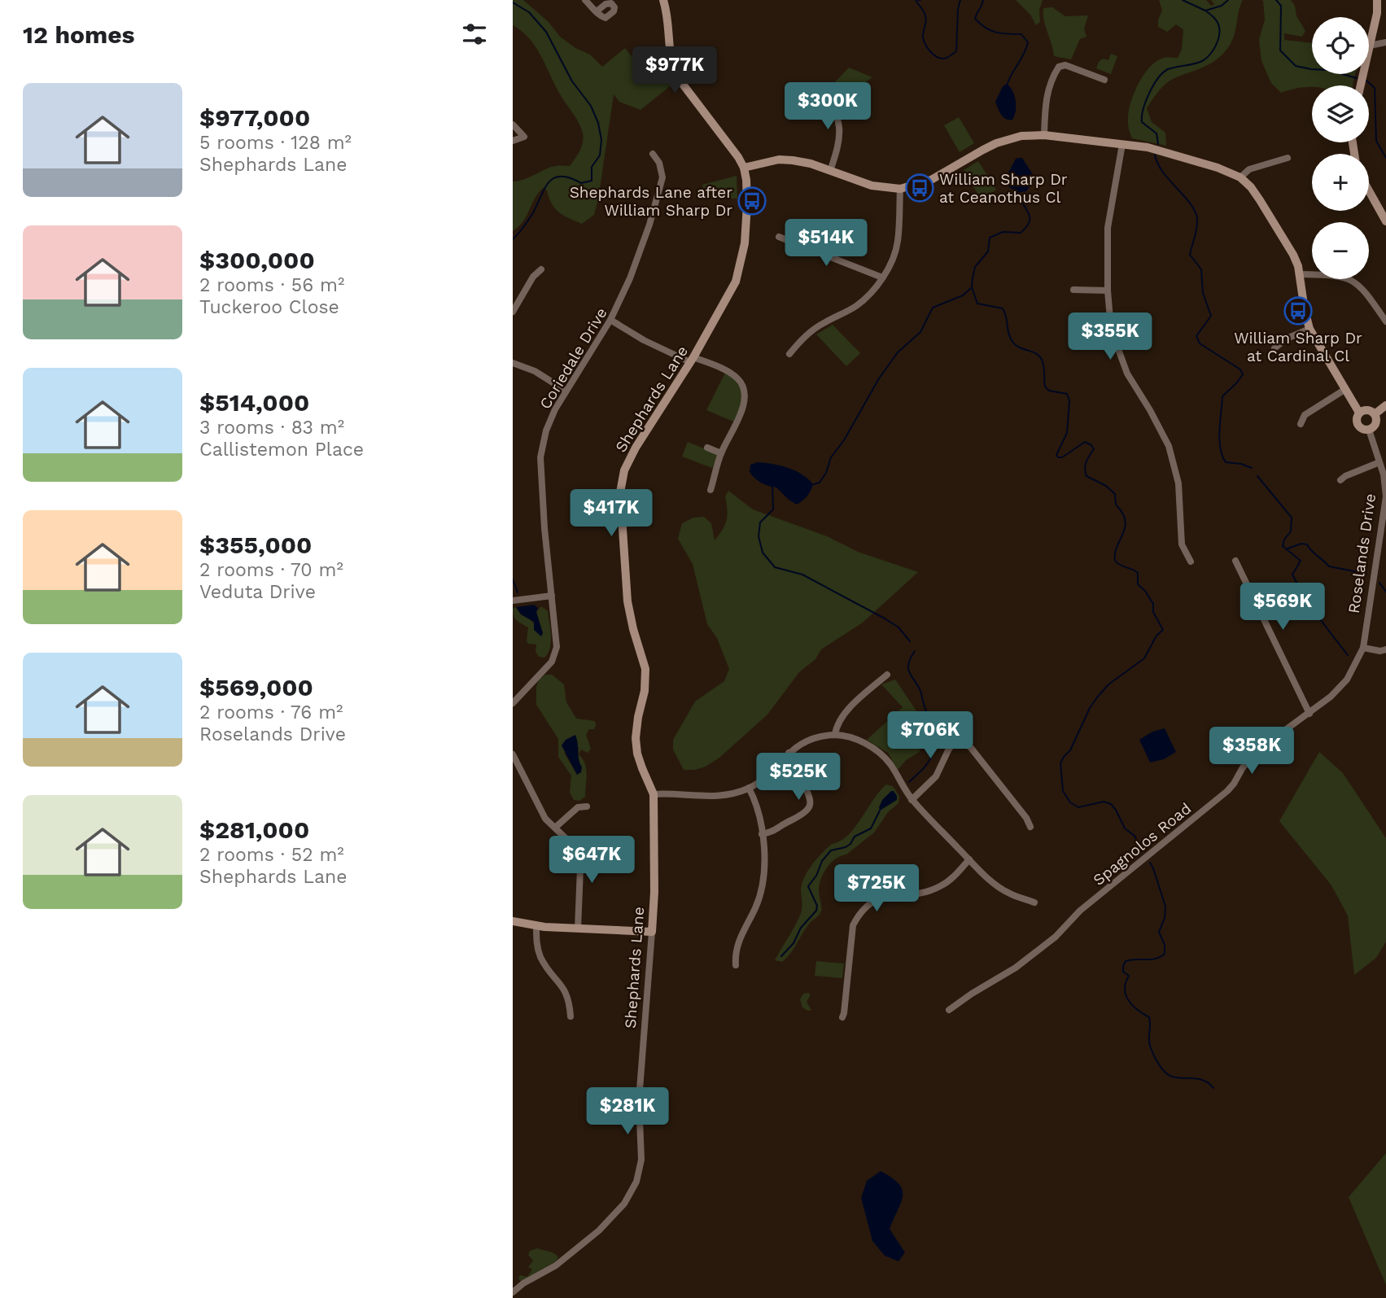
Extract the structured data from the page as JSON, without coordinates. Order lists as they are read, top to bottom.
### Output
{
  "streets": {
    "street": [
      "Coriedale Drive",
      "Shephards Lane",
      "Roselands Drive",
      "Spagnolos Road"
    ]
  },
  "crossings": [
    ["Roselands Drive", "Spagnolos Road"]
  ],
  "places": {
    "bus stop": ["William Sharp Dr at Ceanothus Cl", "Shephards Lane after William Sharp Dr", "William Sharp Dr at Cardinal Cl"]
  },
  "page": {
    "heading": "12 homes",
    "map_buttons": ["+", "−"],
    "price": [
      "$977K",
      "$300K",
      "$514K",
      "$355K",
      "$417K",
      "$569K",
      "$706K",
      "$358K",
      "$525K",
      "$647K",
      "$725K",
      "$281K"
    ],
    "list": [
      {
        "name": "$977,000",
        "note": "5 rooms · 128 m² · Shephards Lane"
      },
      {
        "name": "$300,000",
        "note": "2 rooms · 56 m² · Tuckeroo Close"
      },
      {
        "name": "$514,000",
        "note": "3 rooms · 83 m² · Callistemon Place"
      },
      {
        "name": "$355,000",
        "note": "2 rooms · 70 m² · Veduta Drive"
      },
      {
        "name": "$569,000",
        "note": "2 rooms · 76 m² · Roselands Drive"
      },
      {
        "name": "$281,000",
        "note": "2 rooms · 52 m² · Shephards Lane"
      }
    ]
  }
}
